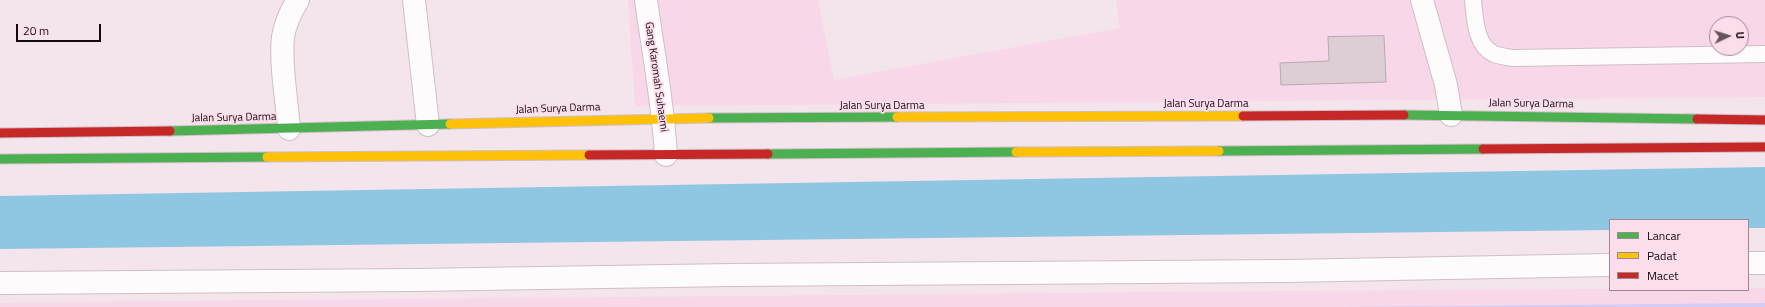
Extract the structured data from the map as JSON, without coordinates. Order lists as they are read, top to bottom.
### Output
{
  "streets": {
    "main road": ["Jalan Surya Darma"],
    "street": ["Gang Karomah Suhaemi"]
  },
  "crossings": [
    ["Gang Karomah Suhaemi", "Jalan Surya Darma"]
  ],
  "legend": ["Lancar", "Padat", "Macet"],
  "scale_bar": "20 m",
  "north": "right"
}
